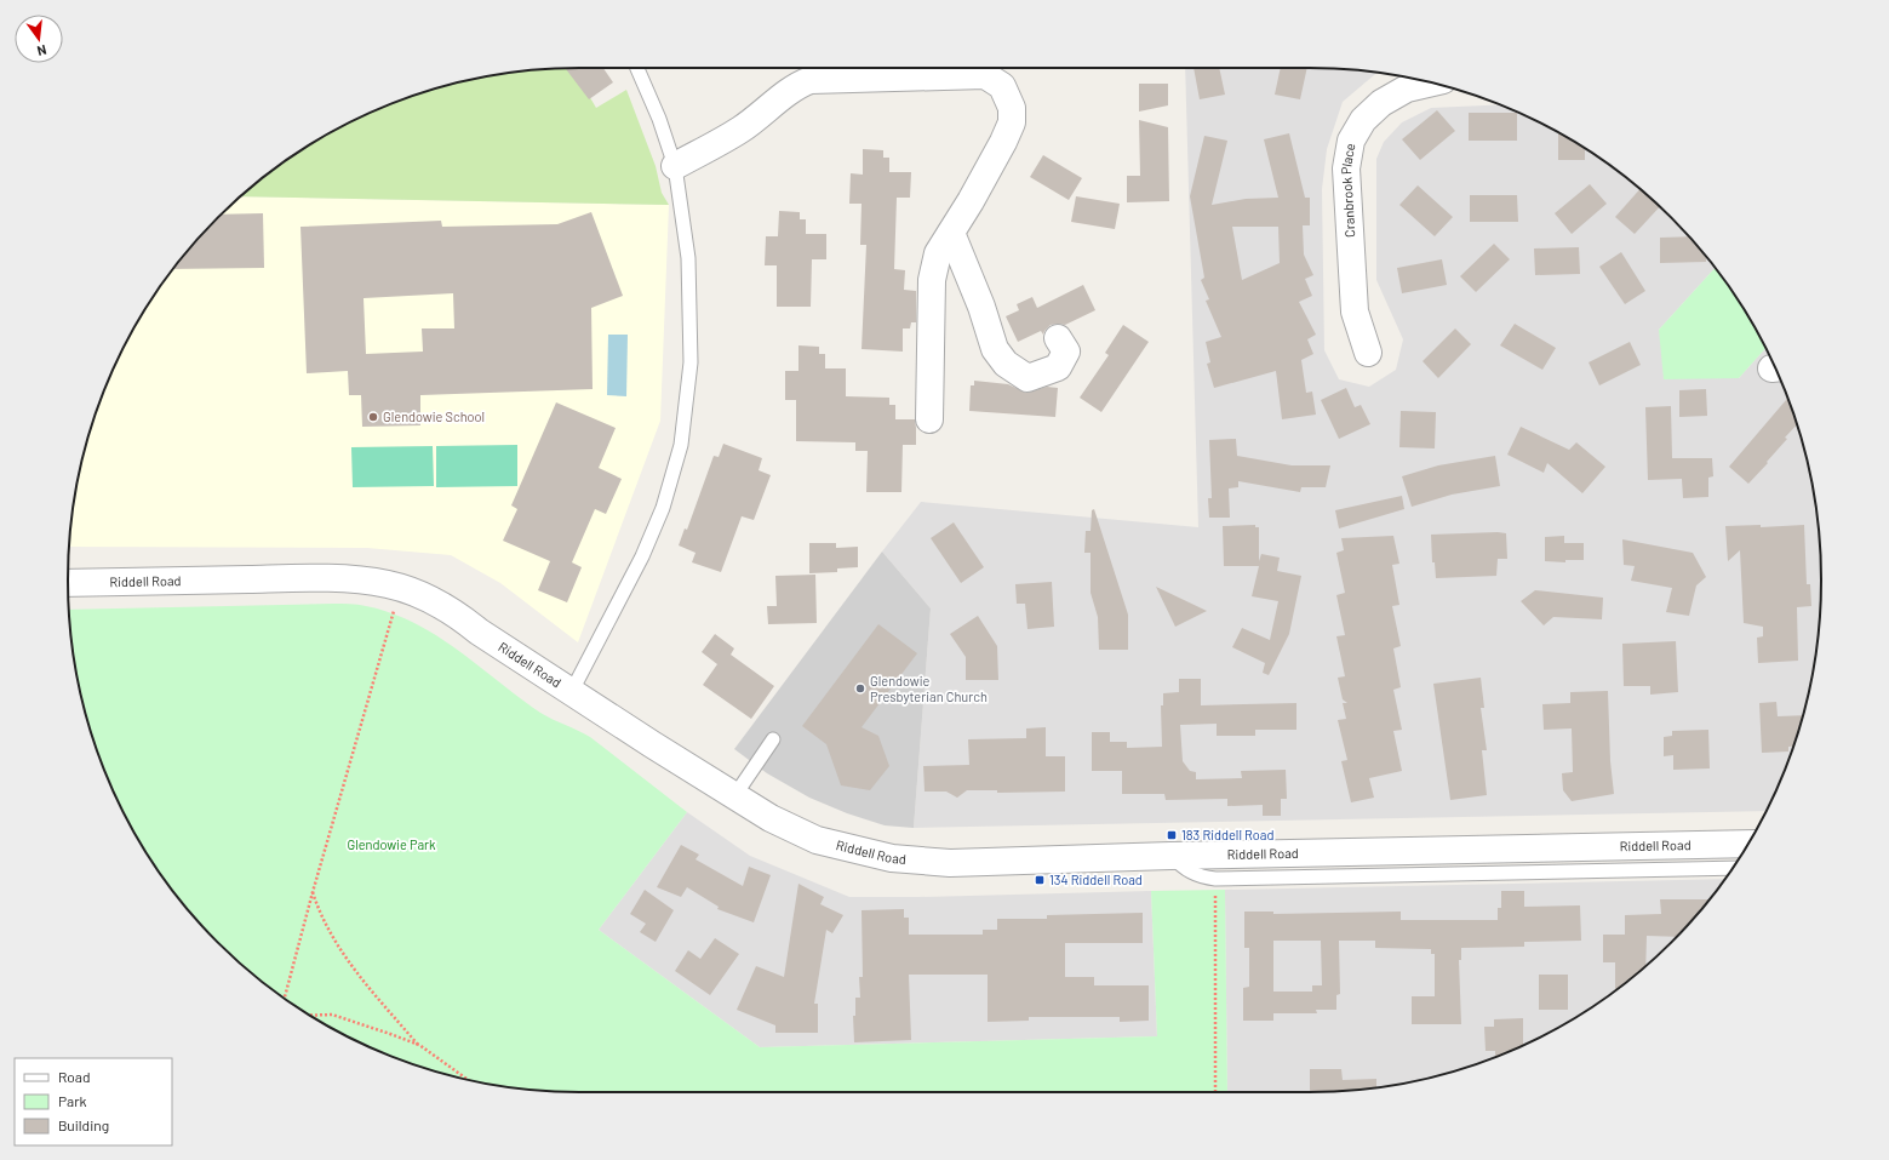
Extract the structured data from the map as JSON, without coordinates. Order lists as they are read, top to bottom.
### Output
{
  "streets": {
    "street": ["Cranbrook Place", "Riddell Road"]
  },
  "parks": ["Glendowie Park"],
  "places": {
    "other": ["Glendowie School", "Glendowie Presbyterian Church"],
    "transit": ["183 Riddell Road", "134 Riddell Road"]
  },
  "legend": ["Road", "Park", "Building"],
  "north": "bottom"
}
